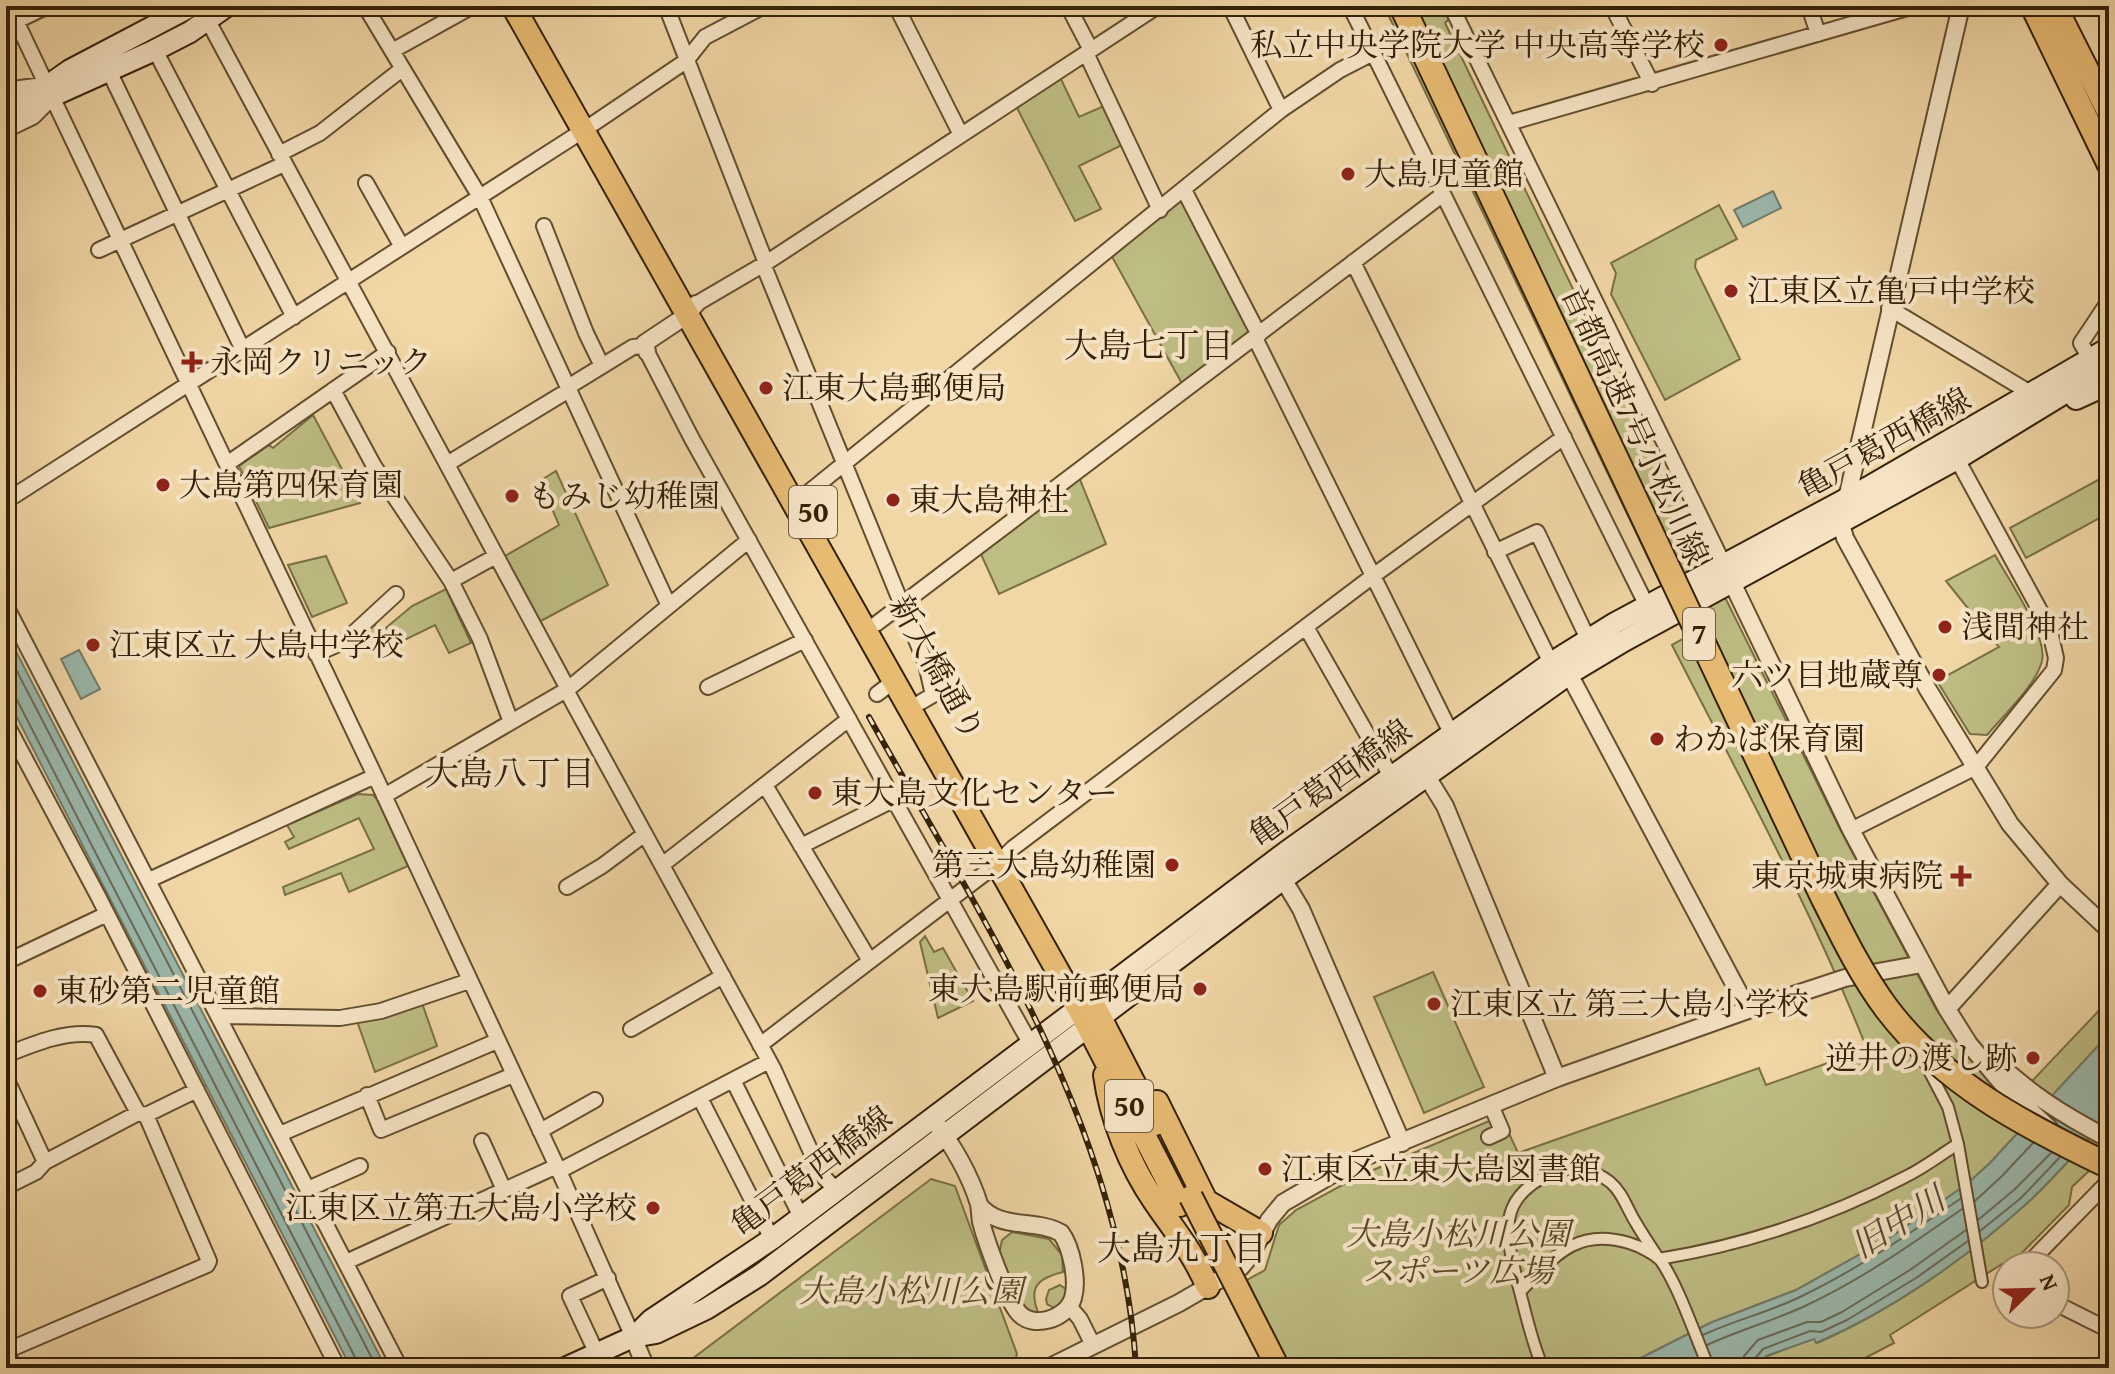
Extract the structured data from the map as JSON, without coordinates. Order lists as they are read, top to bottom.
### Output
{
  "streets": {
    "highway": ["首都高速7号小松川線", "7"],
    "main road": ["亀戸葛西橋線", "50", "新大橋通り"]
  },
  "crossings": [
    ["亀戸葛西橋線", "新大橋通り"]
  ],
  "districts": ["大島七丁目", "大島八丁目", "大島九丁目"],
  "water": ["旧中川"],
  "parks": ["大島小松川公園 スポーツ広場", "大島小松川公園"],
  "places": {
    "other": [
      "私立中央学院大学 中央高等学校",
      "大島児童館",
      "江東区立亀戸中学校",
      "江東大島郵便局",
      "大島第四保育園",
      "もみじ幼稚園",
      "東大島神社",
      "浅間神社",
      "江東区立 大島中学校",
      "六ツ目地蔵尊",
      "わかば保育園",
      "東大島文化センター",
      "第三大島幼稚園",
      "東大島駅前郵便局",
      "東砂第二児童館",
      "江東区立 第三大島小学校",
      "逆井の渡し跡",
      "江東区立東大島図書館",
      "江東区立第五大島小学校"
    ],
    "health": ["永岡クリニック", "東京城東病院"]
  },
  "north": "top right"
}
